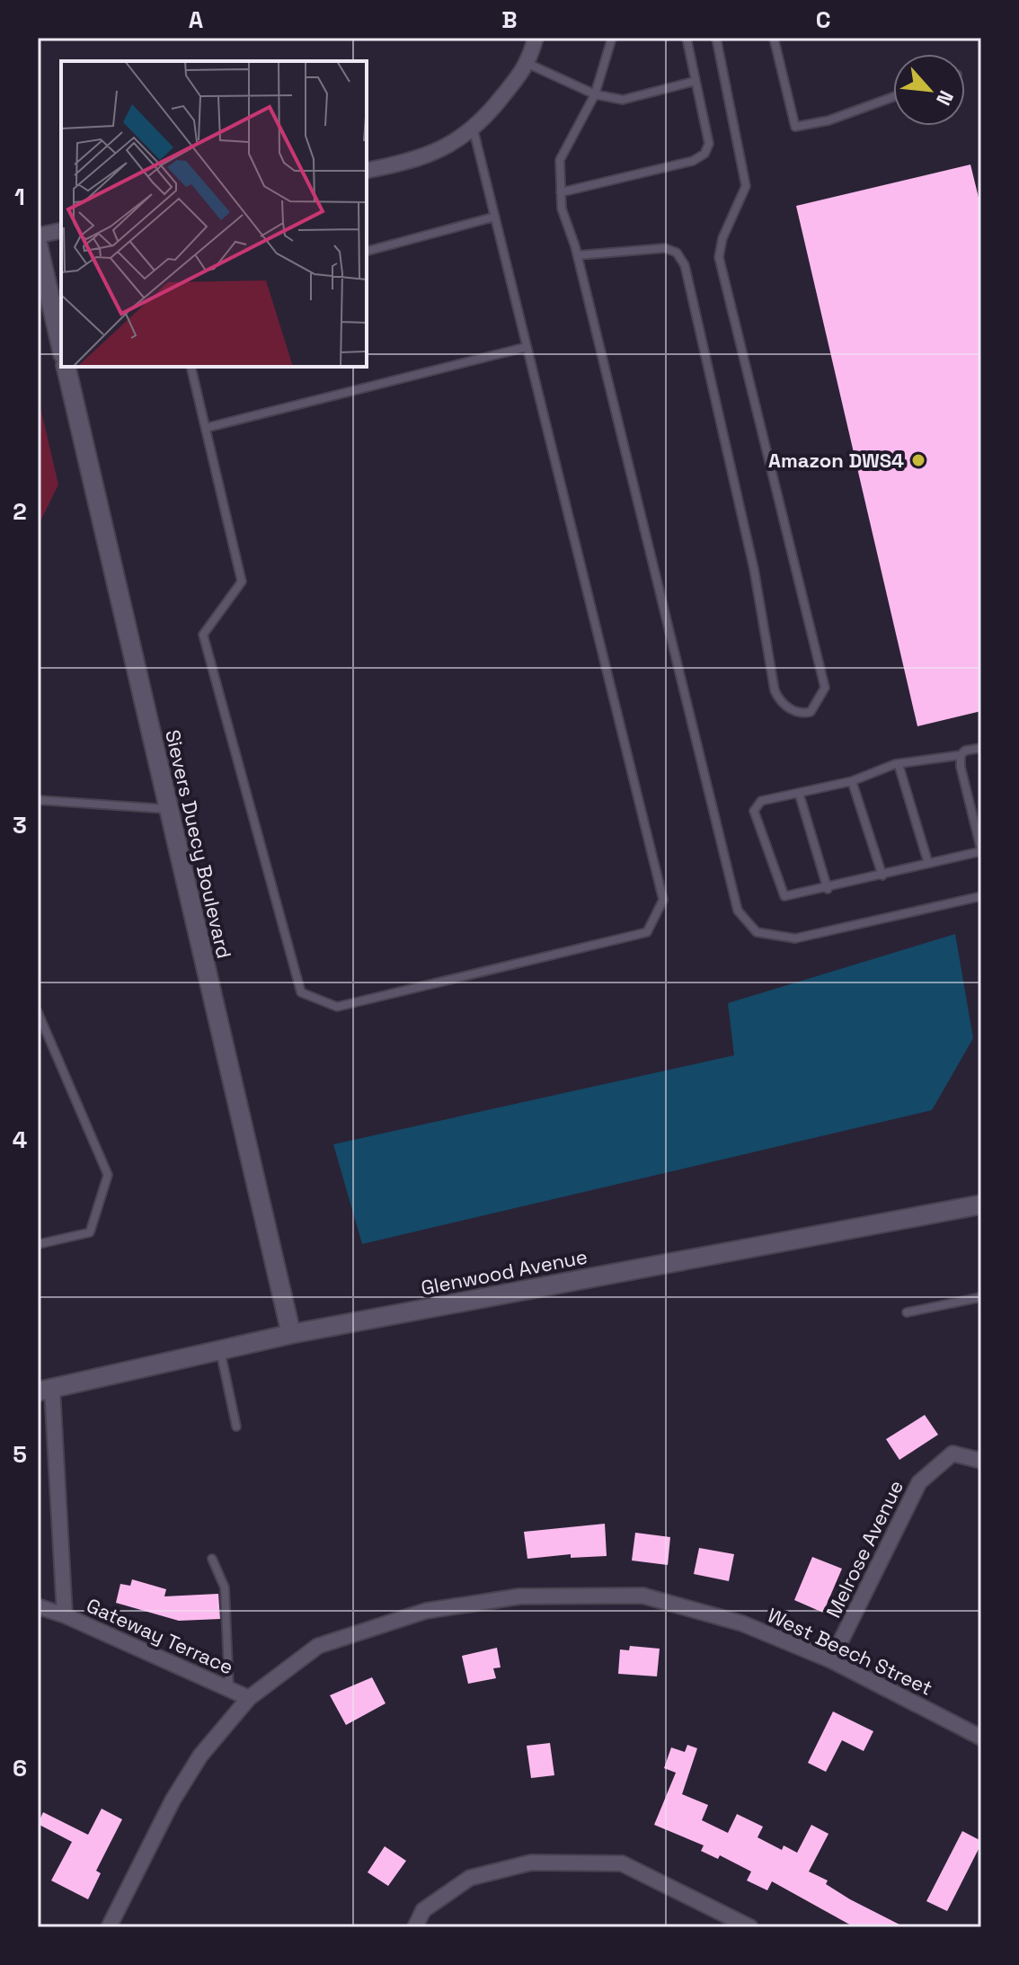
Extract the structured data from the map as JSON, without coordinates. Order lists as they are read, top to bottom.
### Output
{
  "streets": {
    "street": [
      "Sievers Duecy Boulevard",
      "Glenwood Avenue",
      "Melrose Avenue",
      "Gateway Terrace",
      "West Beech Street"
    ]
  },
  "crossings": [
    ["Sievers Duecy Boulevard", "Glenwood Avenue"],
    ["Glenwood Avenue", "Gateway Terrace"],
    ["Melrose Avenue", "West Beech Street"],
    ["Gateway Terrace", "West Beech Street"]
  ],
  "places": ["Amazon DWS4"],
  "north": "bottom right",
  "grid": {
    "columns": ["A", "B", "C"],
    "rows": [
      "1",
      "2",
      "3",
      "4",
      "5",
      "6"
    ]
  }
}
